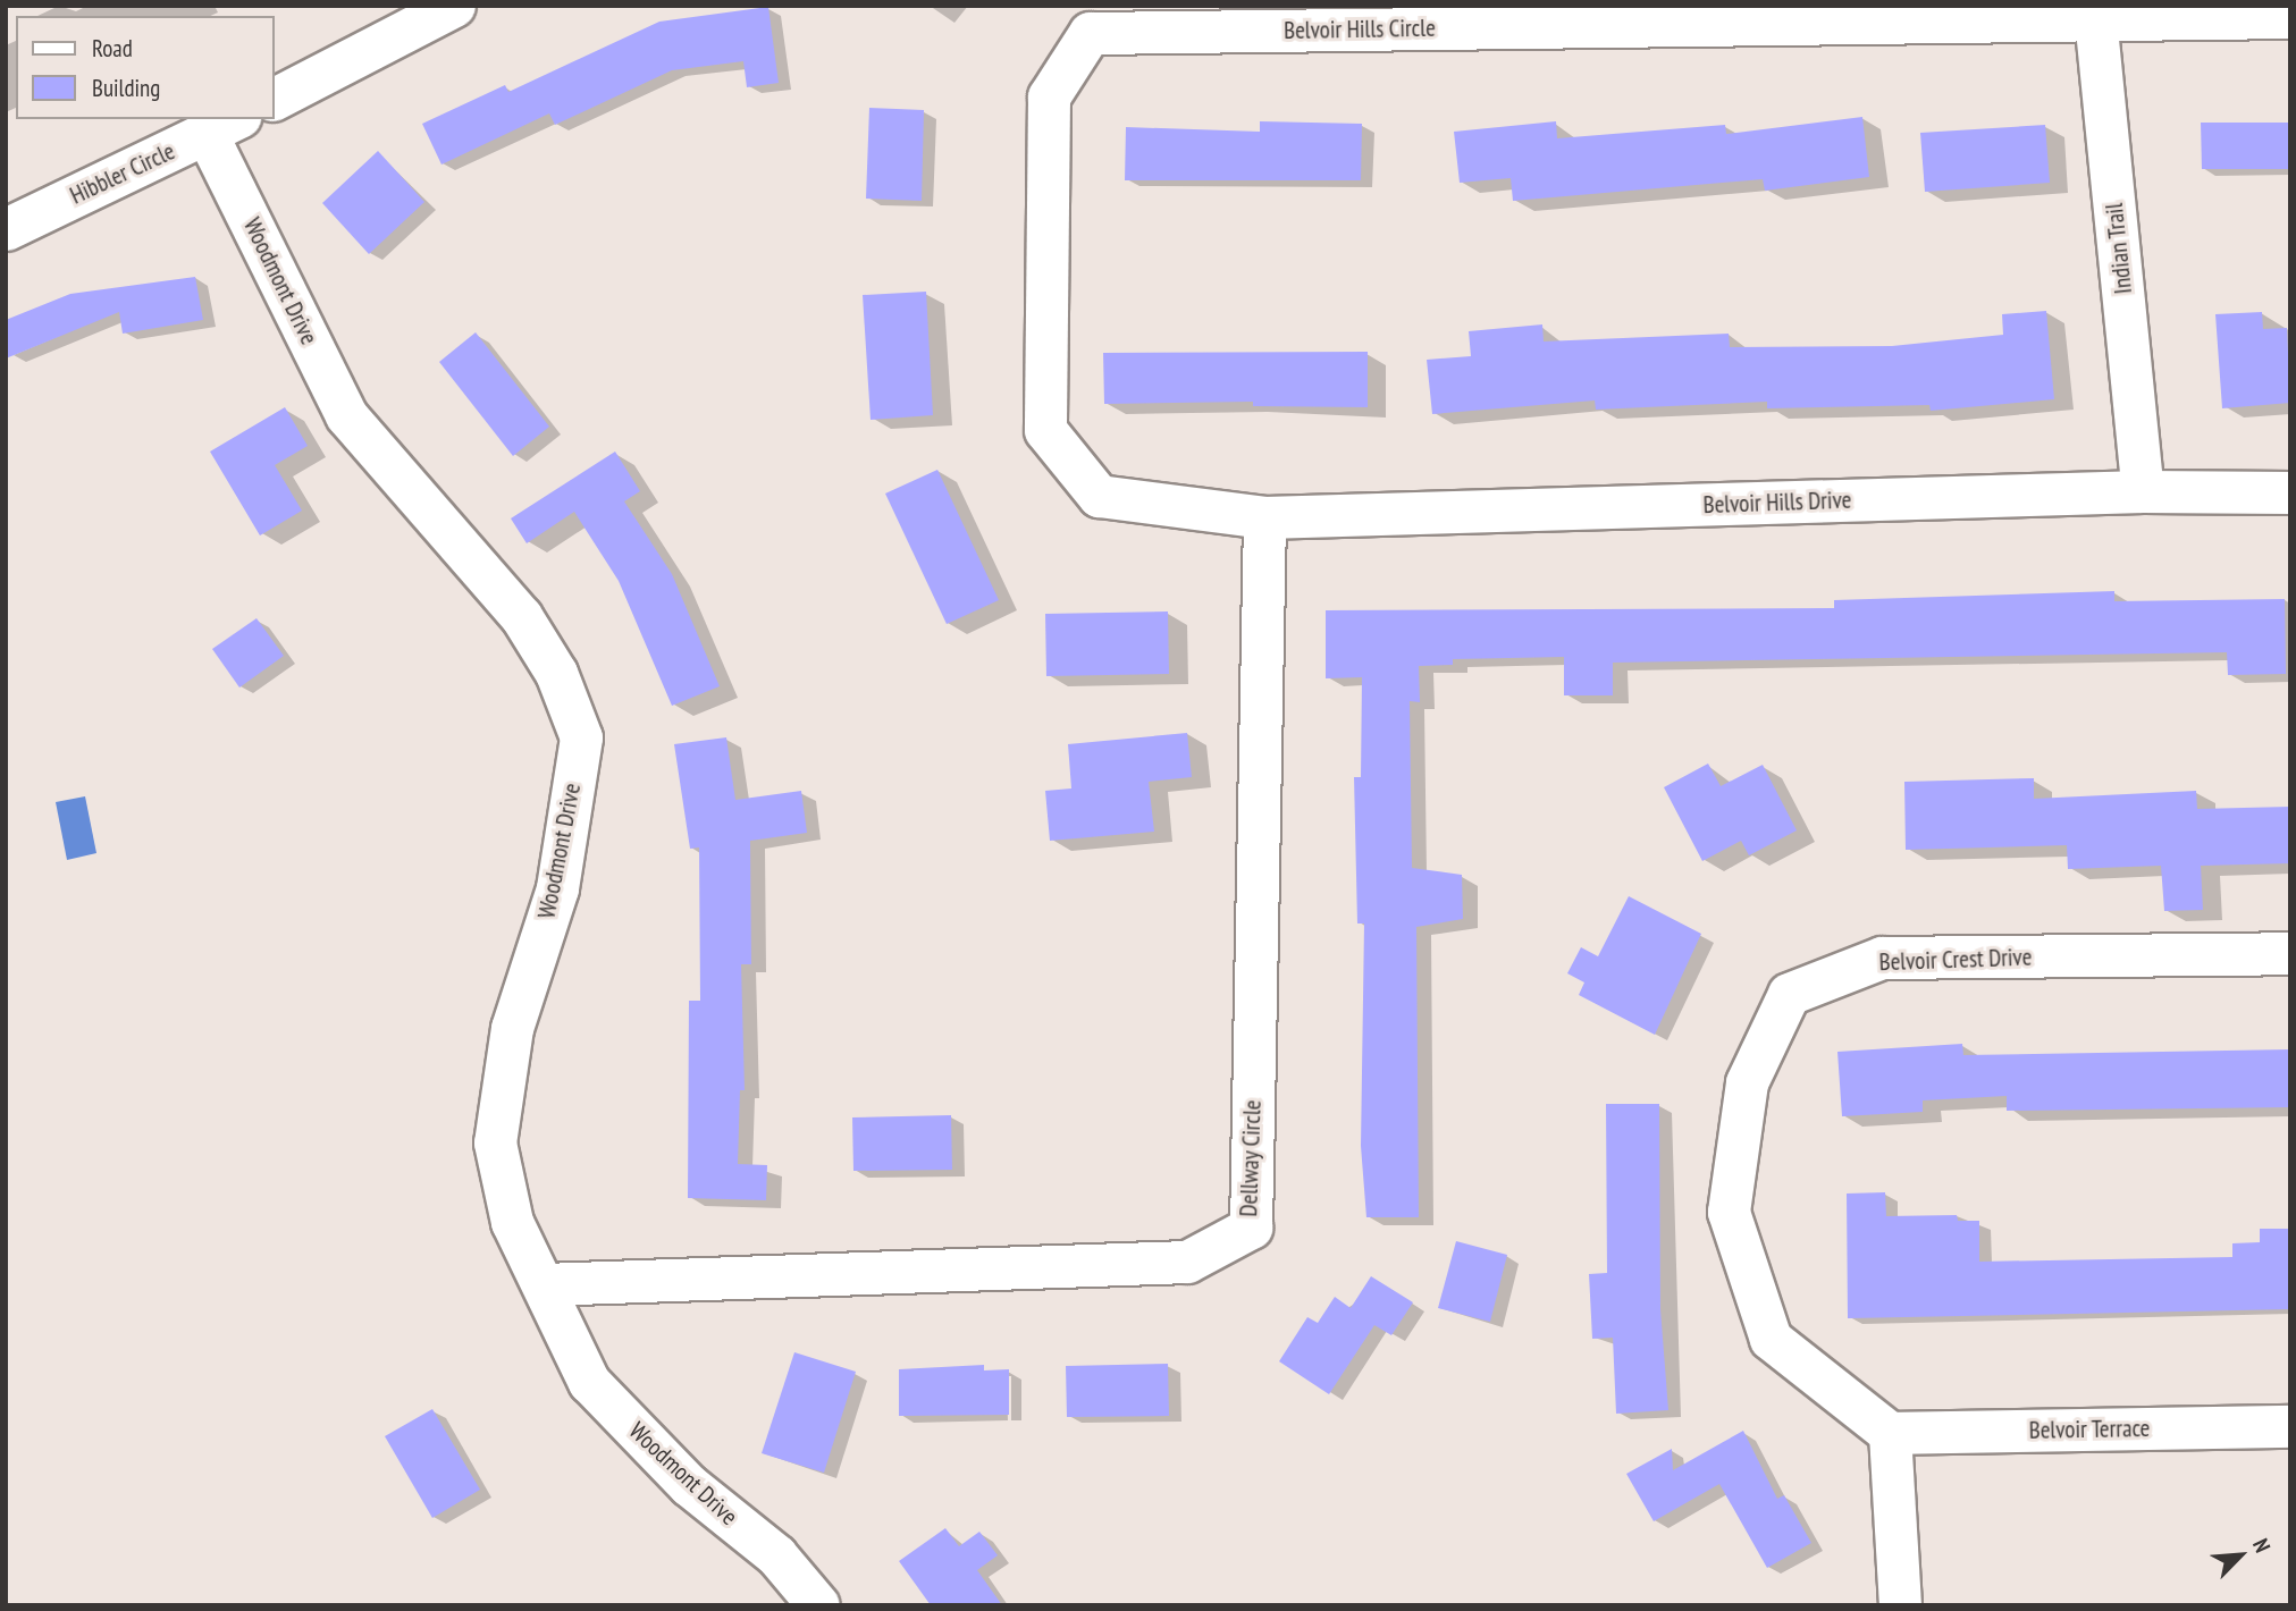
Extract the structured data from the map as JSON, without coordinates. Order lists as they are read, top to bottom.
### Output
{
  "streets": {
    "street": [
      "Belvoir Hills Circle",
      "Hibbler Circle",
      "Indian Trail",
      "Woodmont Drive",
      "Belvoir Hills Drive",
      "Belvoir Crest Drive",
      "Dellway Circle",
      "Belvoir Terrace"
    ]
  },
  "crossings": [
    ["Belvoir Hills Circle", "Indian Trail"],
    ["Belvoir Hills Circle", "Belvoir Hills Drive"],
    ["Belvoir Hills Circle", "Dellway Circle"],
    ["Hibbler Circle", "Woodmont Drive"],
    ["Indian Trail", "Belvoir Hills Drive"],
    ["Woodmont Drive", "Dellway Circle"],
    ["Belvoir Hills Drive", "Dellway Circle"],
    ["Belvoir Crest Drive", "Belvoir Terrace"]
  ],
  "legend": ["Road", "Building"],
  "north": "top right"
}
